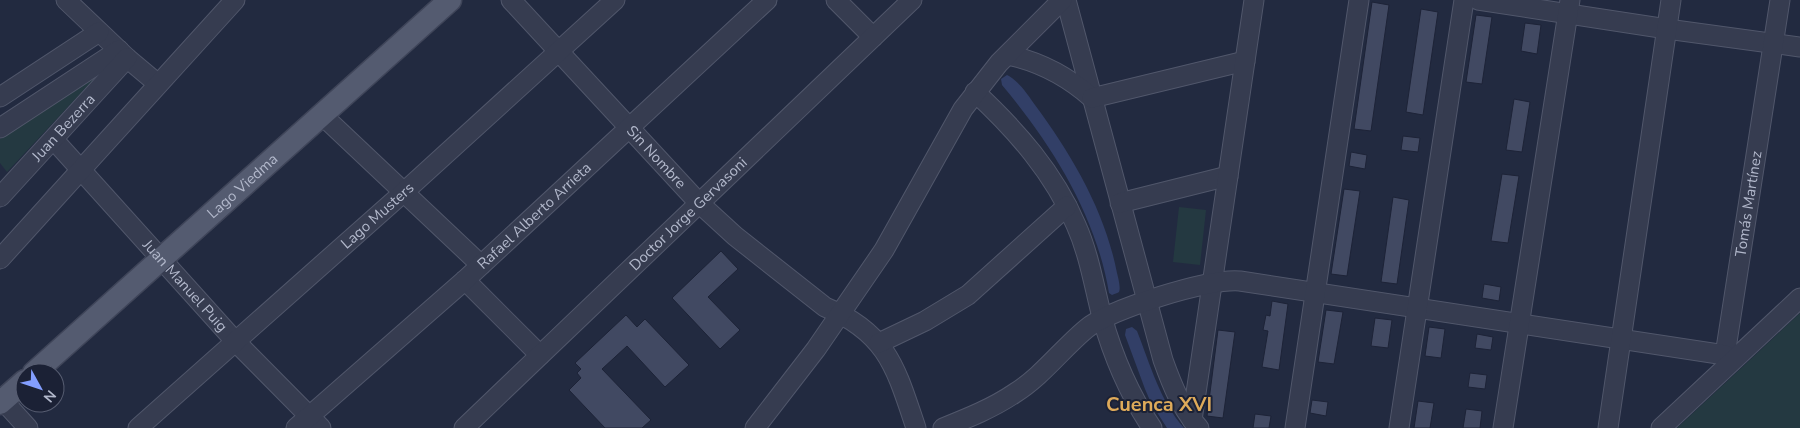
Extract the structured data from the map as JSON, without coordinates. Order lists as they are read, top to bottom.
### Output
{
  "streets": {
    "main road": ["Lago Viedma"],
    "street": [
      "Juan Bezerra",
      "Sin Nombre",
      "Tomás Martínez",
      "Doctor Jorge Gervasoni",
      "Lago Musters",
      "Rafael Alberto Arrieta",
      "Juan Manuel Puig"
    ]
  },
  "crossings": [
    ["Juan Bezerra", "Juan Manuel Puig"],
    ["Sin Nombre", "Doctor Jorge Gervasoni"],
    ["Sin Nombre", "Lago Musters"],
    ["Sin Nombre", "Rafael Alberto Arrieta"],
    ["Lago Viedma", "Juan Manuel Puig"],
    ["Lago Musters", "Juan Manuel Puig"],
    ["Rafael Alberto Arrieta", "Juan Manuel Puig"]
  ],
  "districts": ["Cuenca XVI"],
  "north": "bottom right"
}
